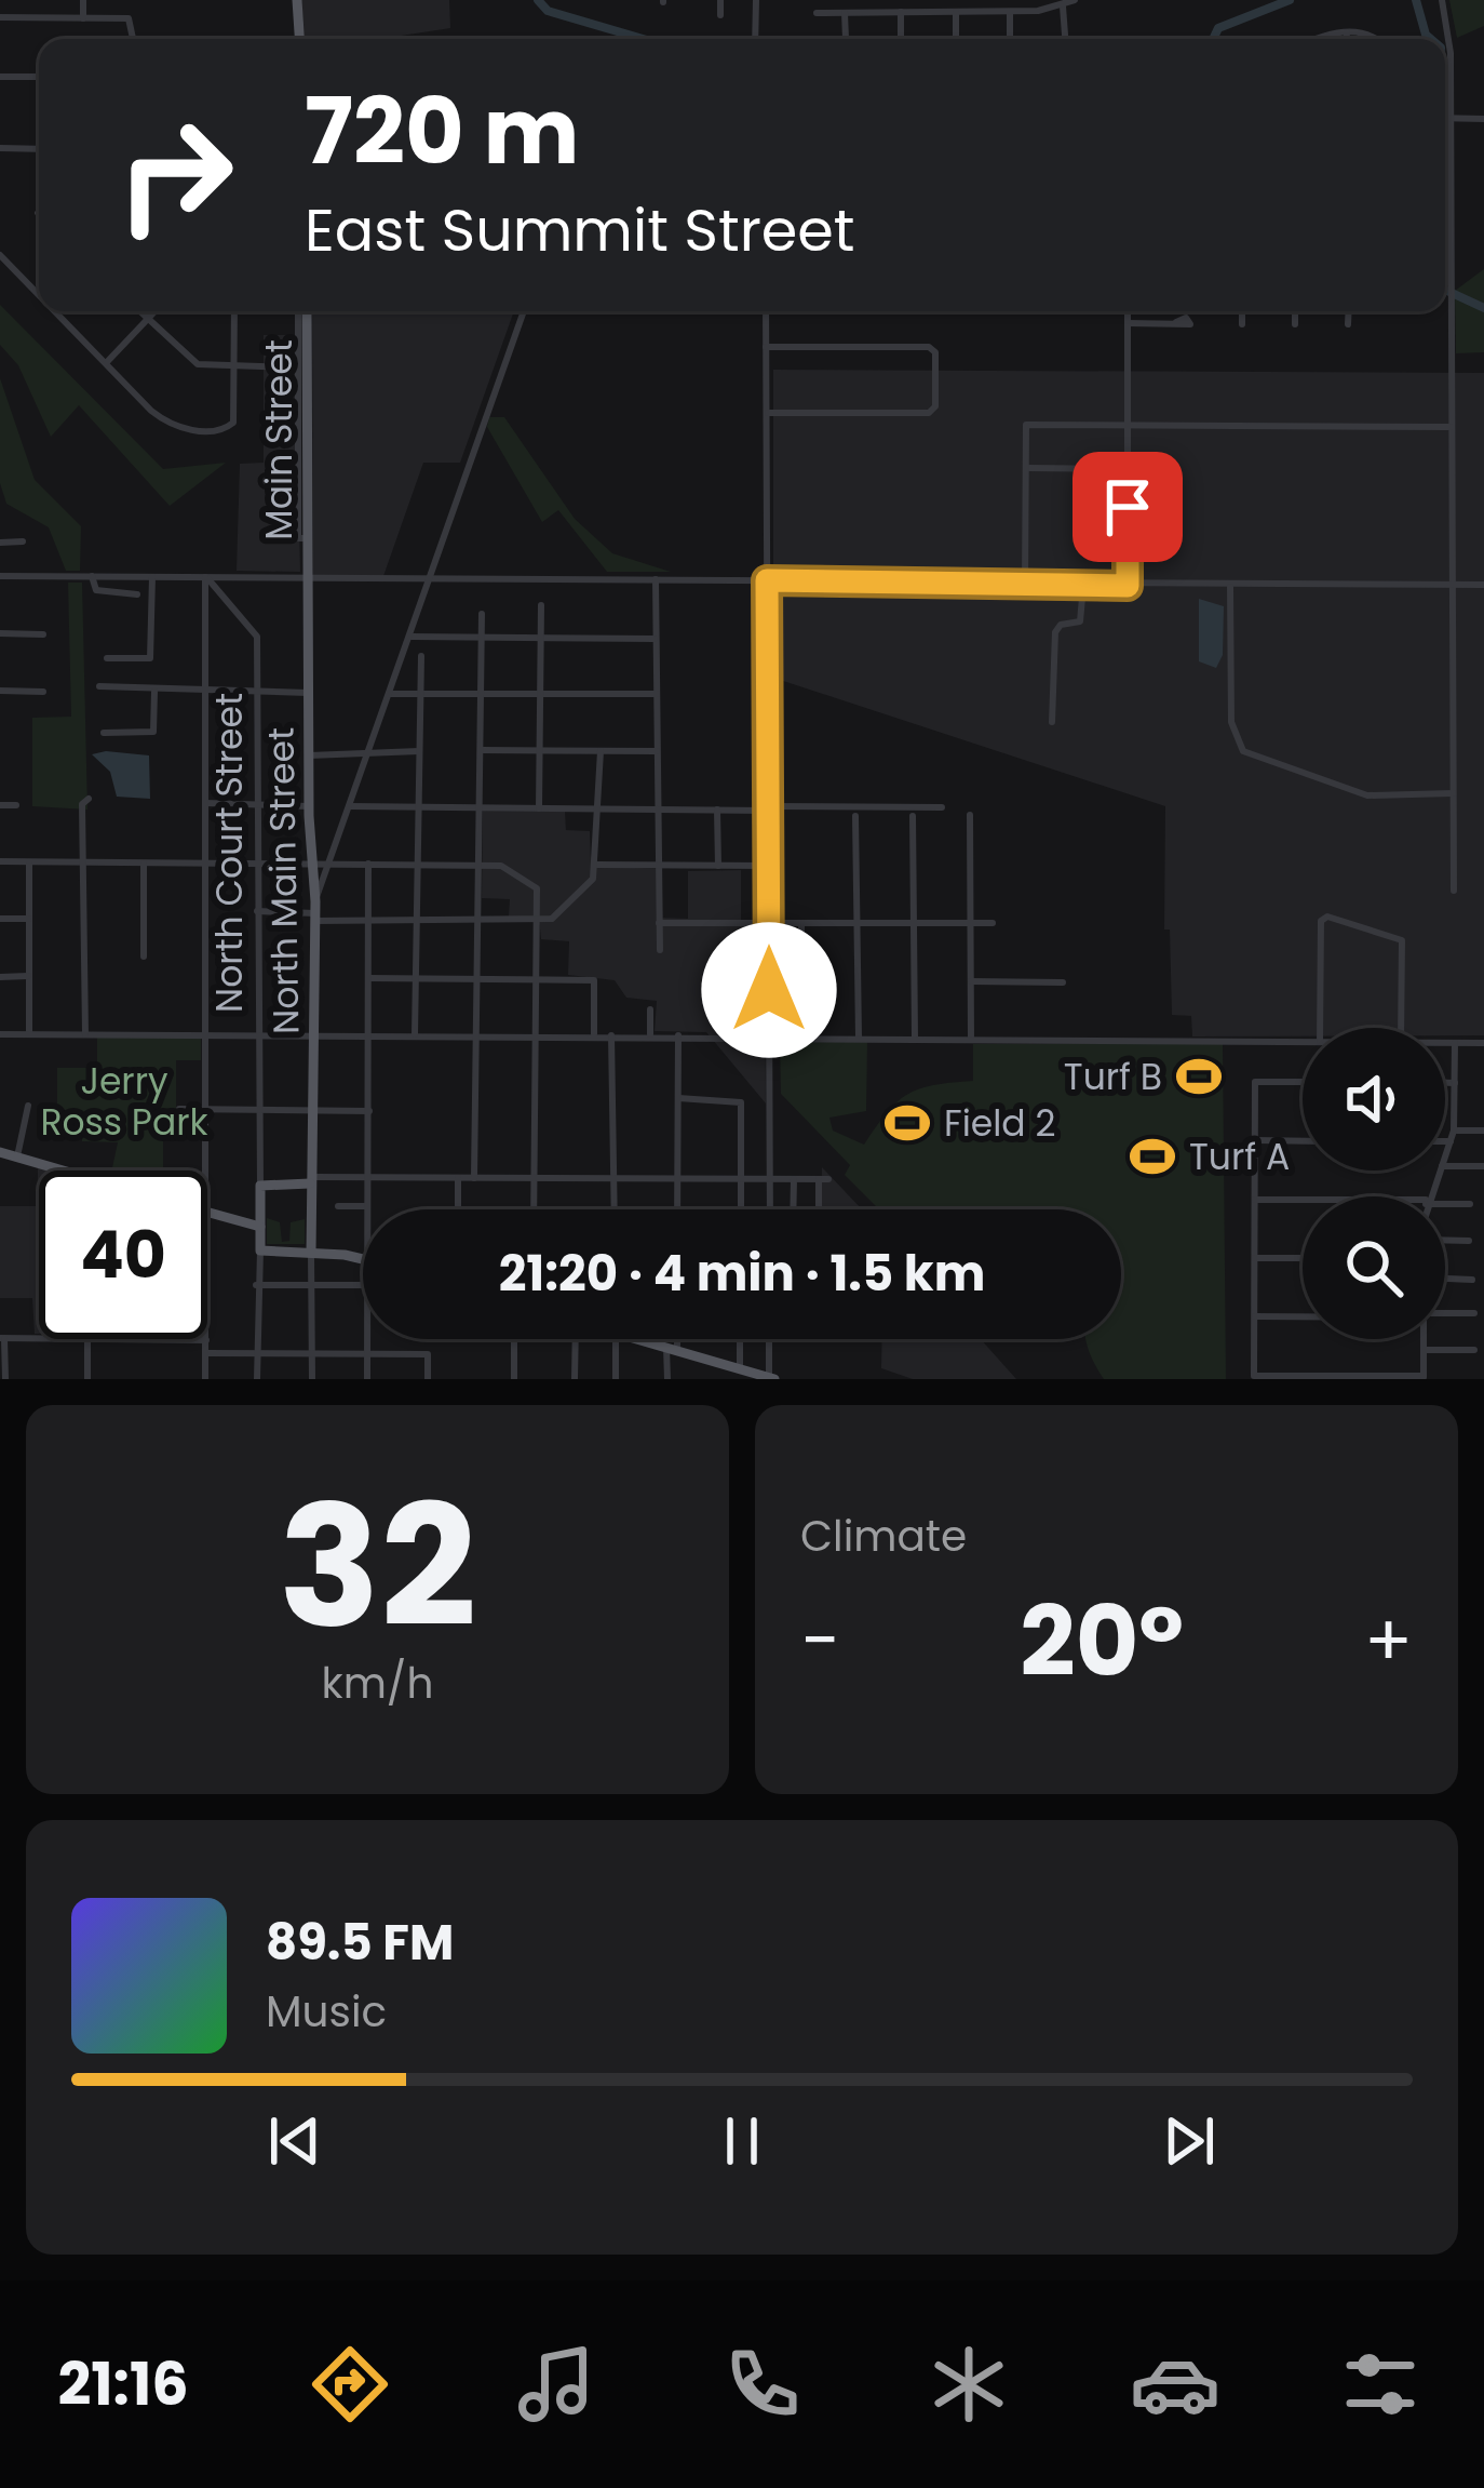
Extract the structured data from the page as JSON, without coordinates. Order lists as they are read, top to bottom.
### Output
{
  "streets": {
    "main road": ["Main Street", "North Court Street", "North Main Street"]
  },
  "crossings": [
    ["Main Street", "North Main Street"]
  ],
  "parks": ["Jerry Ross Park"],
  "places": {
    "sports": ["Turf B", "Field 2", "Turf A"]
  },
  "page": {
    "turn": ["720 m", "East Summit Street"],
    "limit": "40",
    "trip": "21:20 · 4 min · 1.5 km",
    "tile": [
      ["32", "km/h"],
      "Climate"
    ],
    "heat": ["−", "20°", "+"],
    "song": ["89.5 FM", "Music"],
    "tabs": "21:16"
  }
}
